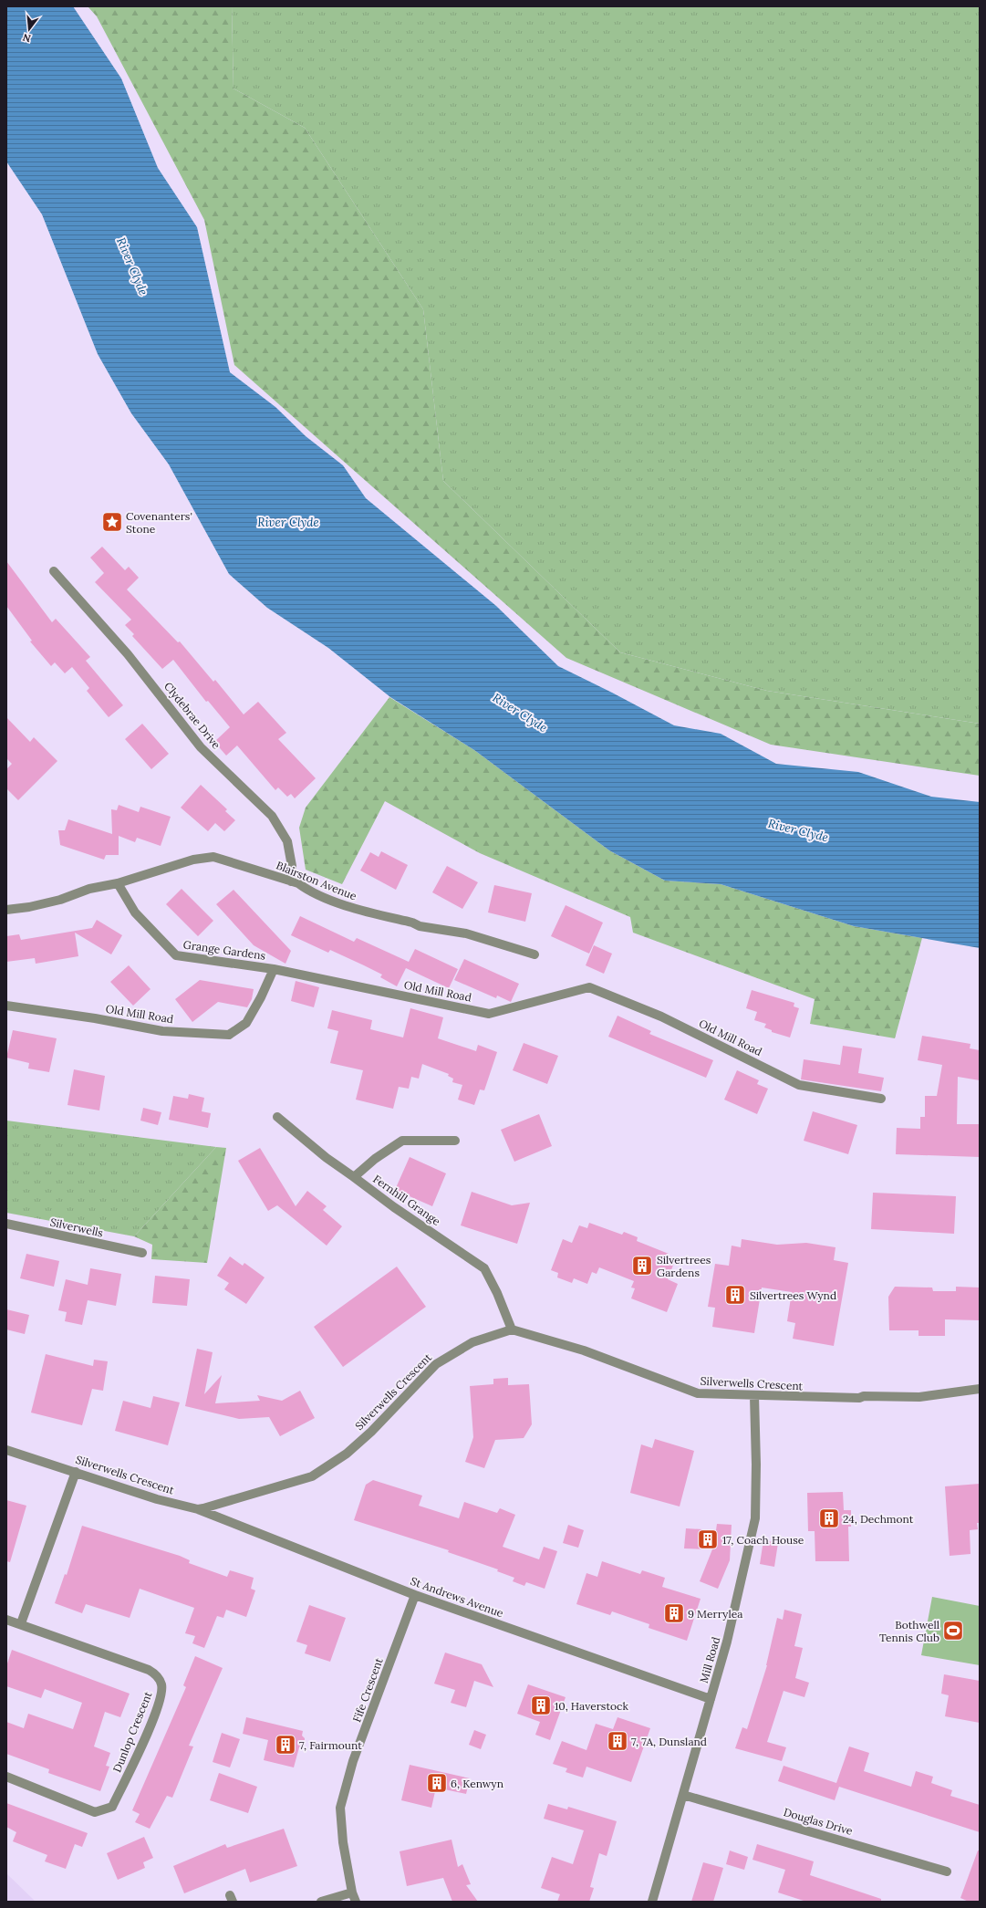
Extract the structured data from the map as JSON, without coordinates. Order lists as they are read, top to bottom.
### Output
{
  "streets": {
    "street": [
      "Clydebrae Drive",
      "Blairston Avenue",
      "Grange Gardens",
      "Old Mill Road",
      "Fernhill Grange",
      "Silverwells",
      "Silverwells Crescent",
      "St Andrews Avenue",
      "Mill Road",
      "Fife Crescent",
      "Dunlop Crescent",
      "Douglas Drive"
    ]
  },
  "crossings": [
    ["Clydebrae Drive", "Blairston Avenue"],
    ["Blairston Avenue", "Grange Gardens"],
    ["Grange Gardens", "Old Mill Road"],
    ["Fernhill Grange", "Silverwells Crescent"],
    ["Silverwells Crescent", "St Andrews Avenue"],
    ["Silverwells Crescent", "Mill Road"],
    ["St Andrews Avenue", "Mill Road"],
    ["St Andrews Avenue", "Fife Crescent"],
    ["Mill Road", "Douglas Drive"]
  ],
  "water": ["River Clyde"],
  "places": {
    "place": ["Covenanters' Stone"],
    "building": [
      "Silvertrees Gardens",
      "Silvertrees Wynd",
      "24, Dechmont",
      "17, Coach House",
      "9 Merrylea",
      "10, Haverstock",
      "7, 7A, Dunsland",
      "7, Fairmount",
      "6, Kenwyn"
    ],
    "sports": ["Bothwell Tennis Club"]
  },
  "north": "bottom"
}
